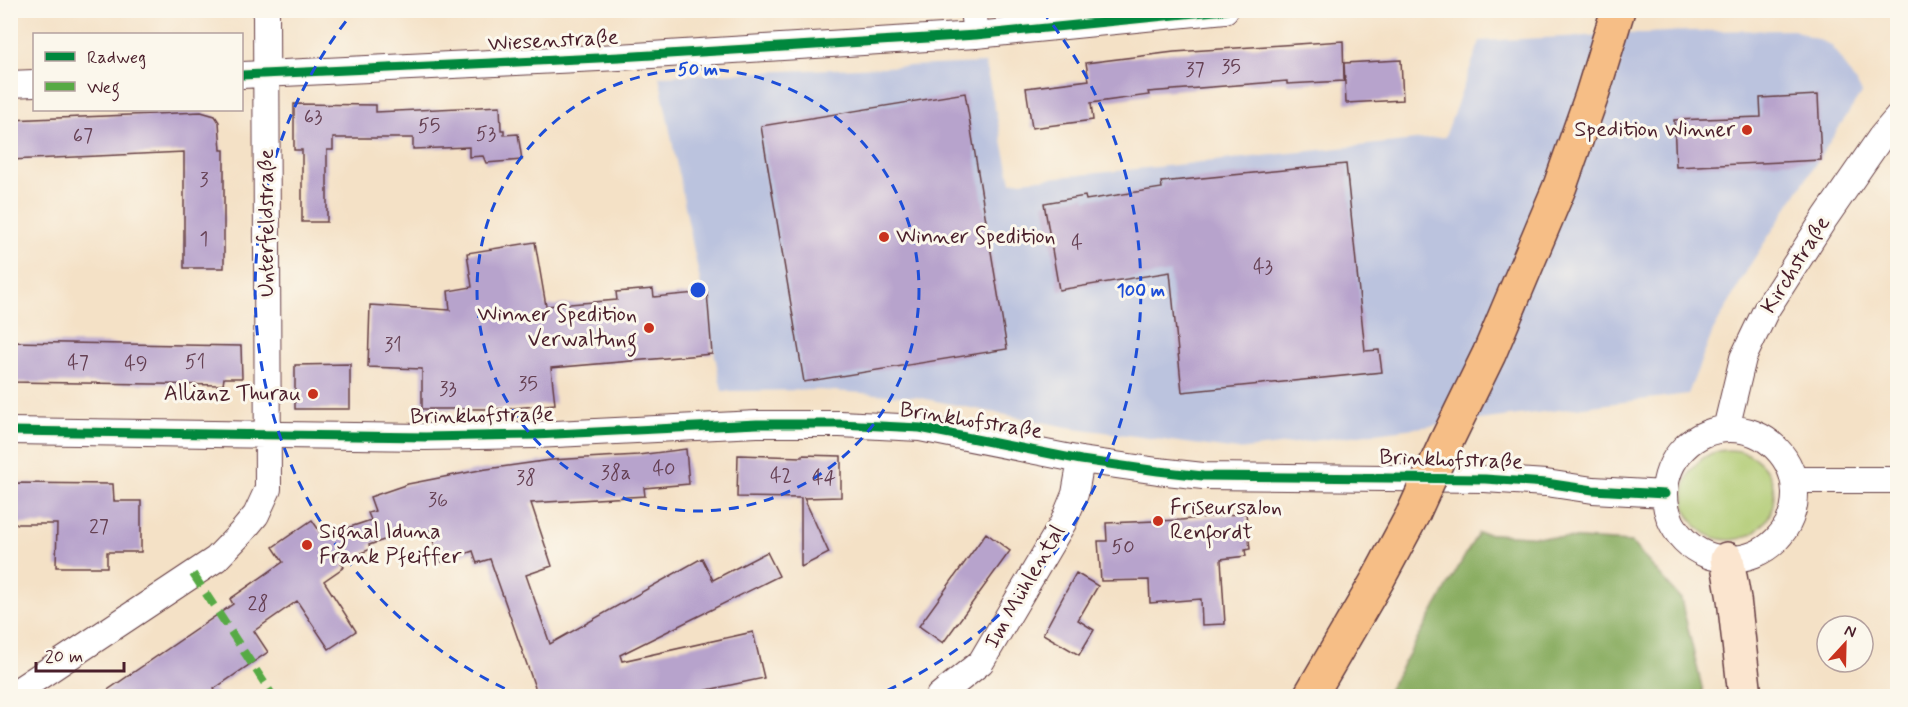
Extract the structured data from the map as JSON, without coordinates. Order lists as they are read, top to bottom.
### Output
{
  "streets": {
    "street": [
      "Wiesenstraße",
      "Unterfeldstraße",
      "Kirchstraße",
      "Brinkhofstraße",
      "Im Mühlental"
    ]
  },
  "crossings": [
    ["Wiesenstraße", "Unterfeldstraße"],
    ["Unterfeldstraße", "Brinkhofstraße"],
    ["Kirchstraße", "Brinkhofstraße"],
    ["Brinkhofstraße", "Im Mühlental"]
  ],
  "places": [
    "Spedition Winner",
    "Winner Spedition",
    "Winner Spedition Verwaltung",
    "Allianz Thurau",
    "Friseursalon Renfordt",
    "Signal Iduna Frank Pfeiffer"
  ],
  "house_numbers": [
    "35",
    "37",
    "63",
    "55",
    "53",
    "67",
    "3",
    "1",
    "4",
    "43",
    "31",
    "51",
    "47",
    "49",
    "35",
    "33",
    "40",
    "38a",
    "42",
    "38",
    "44",
    "36",
    "27",
    "50",
    "28"
  ],
  "legend": ["Radweg", "Weg"],
  "scale_bar": "20 m",
  "north": "top",
  "rings": ["50 m", "100 m"]
}
